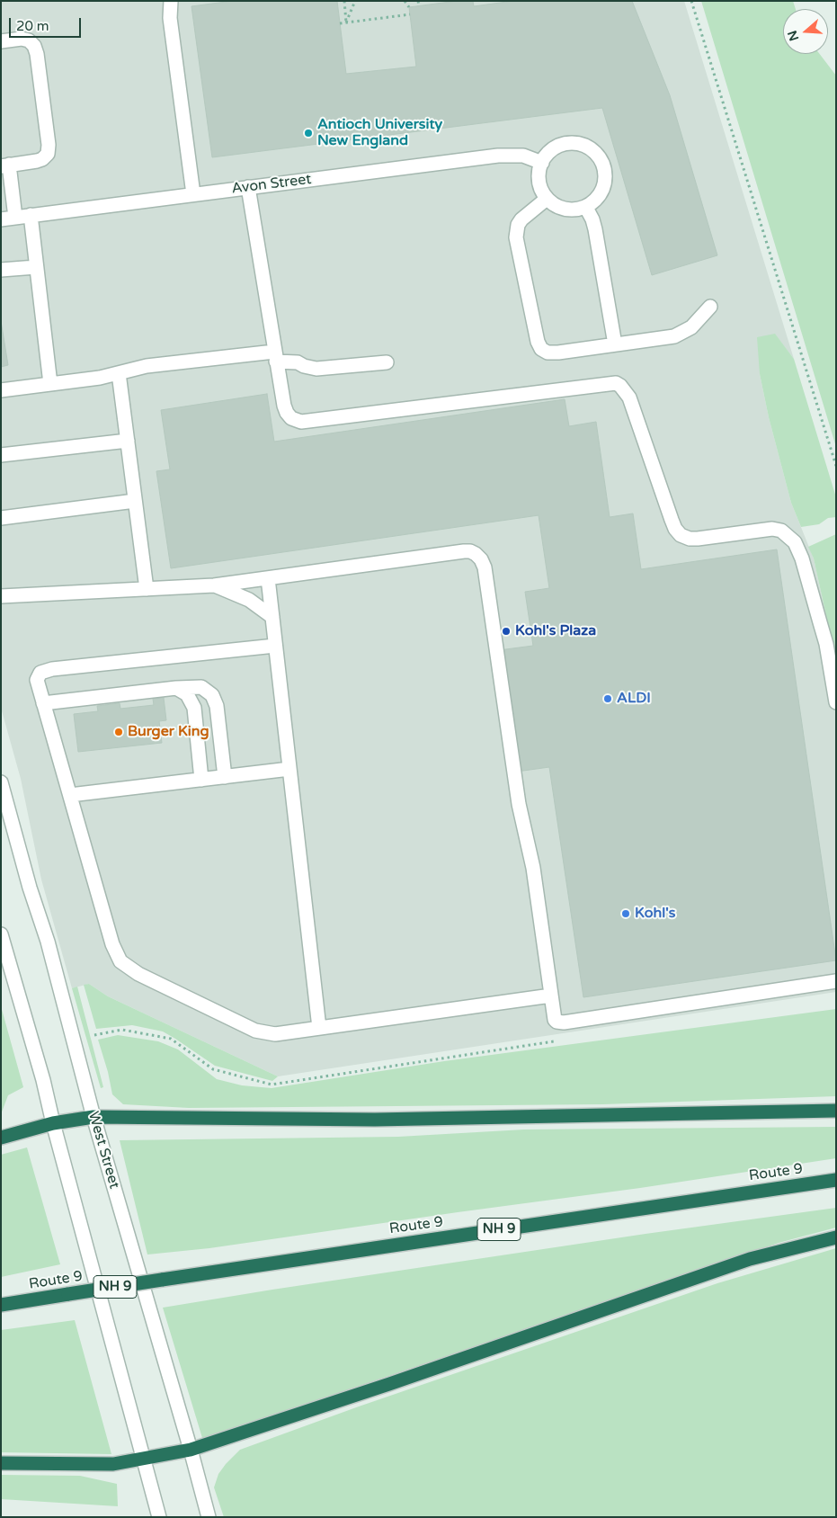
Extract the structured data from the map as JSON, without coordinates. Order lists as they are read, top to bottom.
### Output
{
  "streets": {
    "highway": ["Route 9", "NH 9"],
    "street": ["Avon Street", "West Street"]
  },
  "places": [
    "Antioch University New England",
    "Kohl's Plaza",
    "ALDI",
    "Burger King",
    "Kohl's"
  ],
  "scale_bar": "20 m",
  "north": "left"
}
